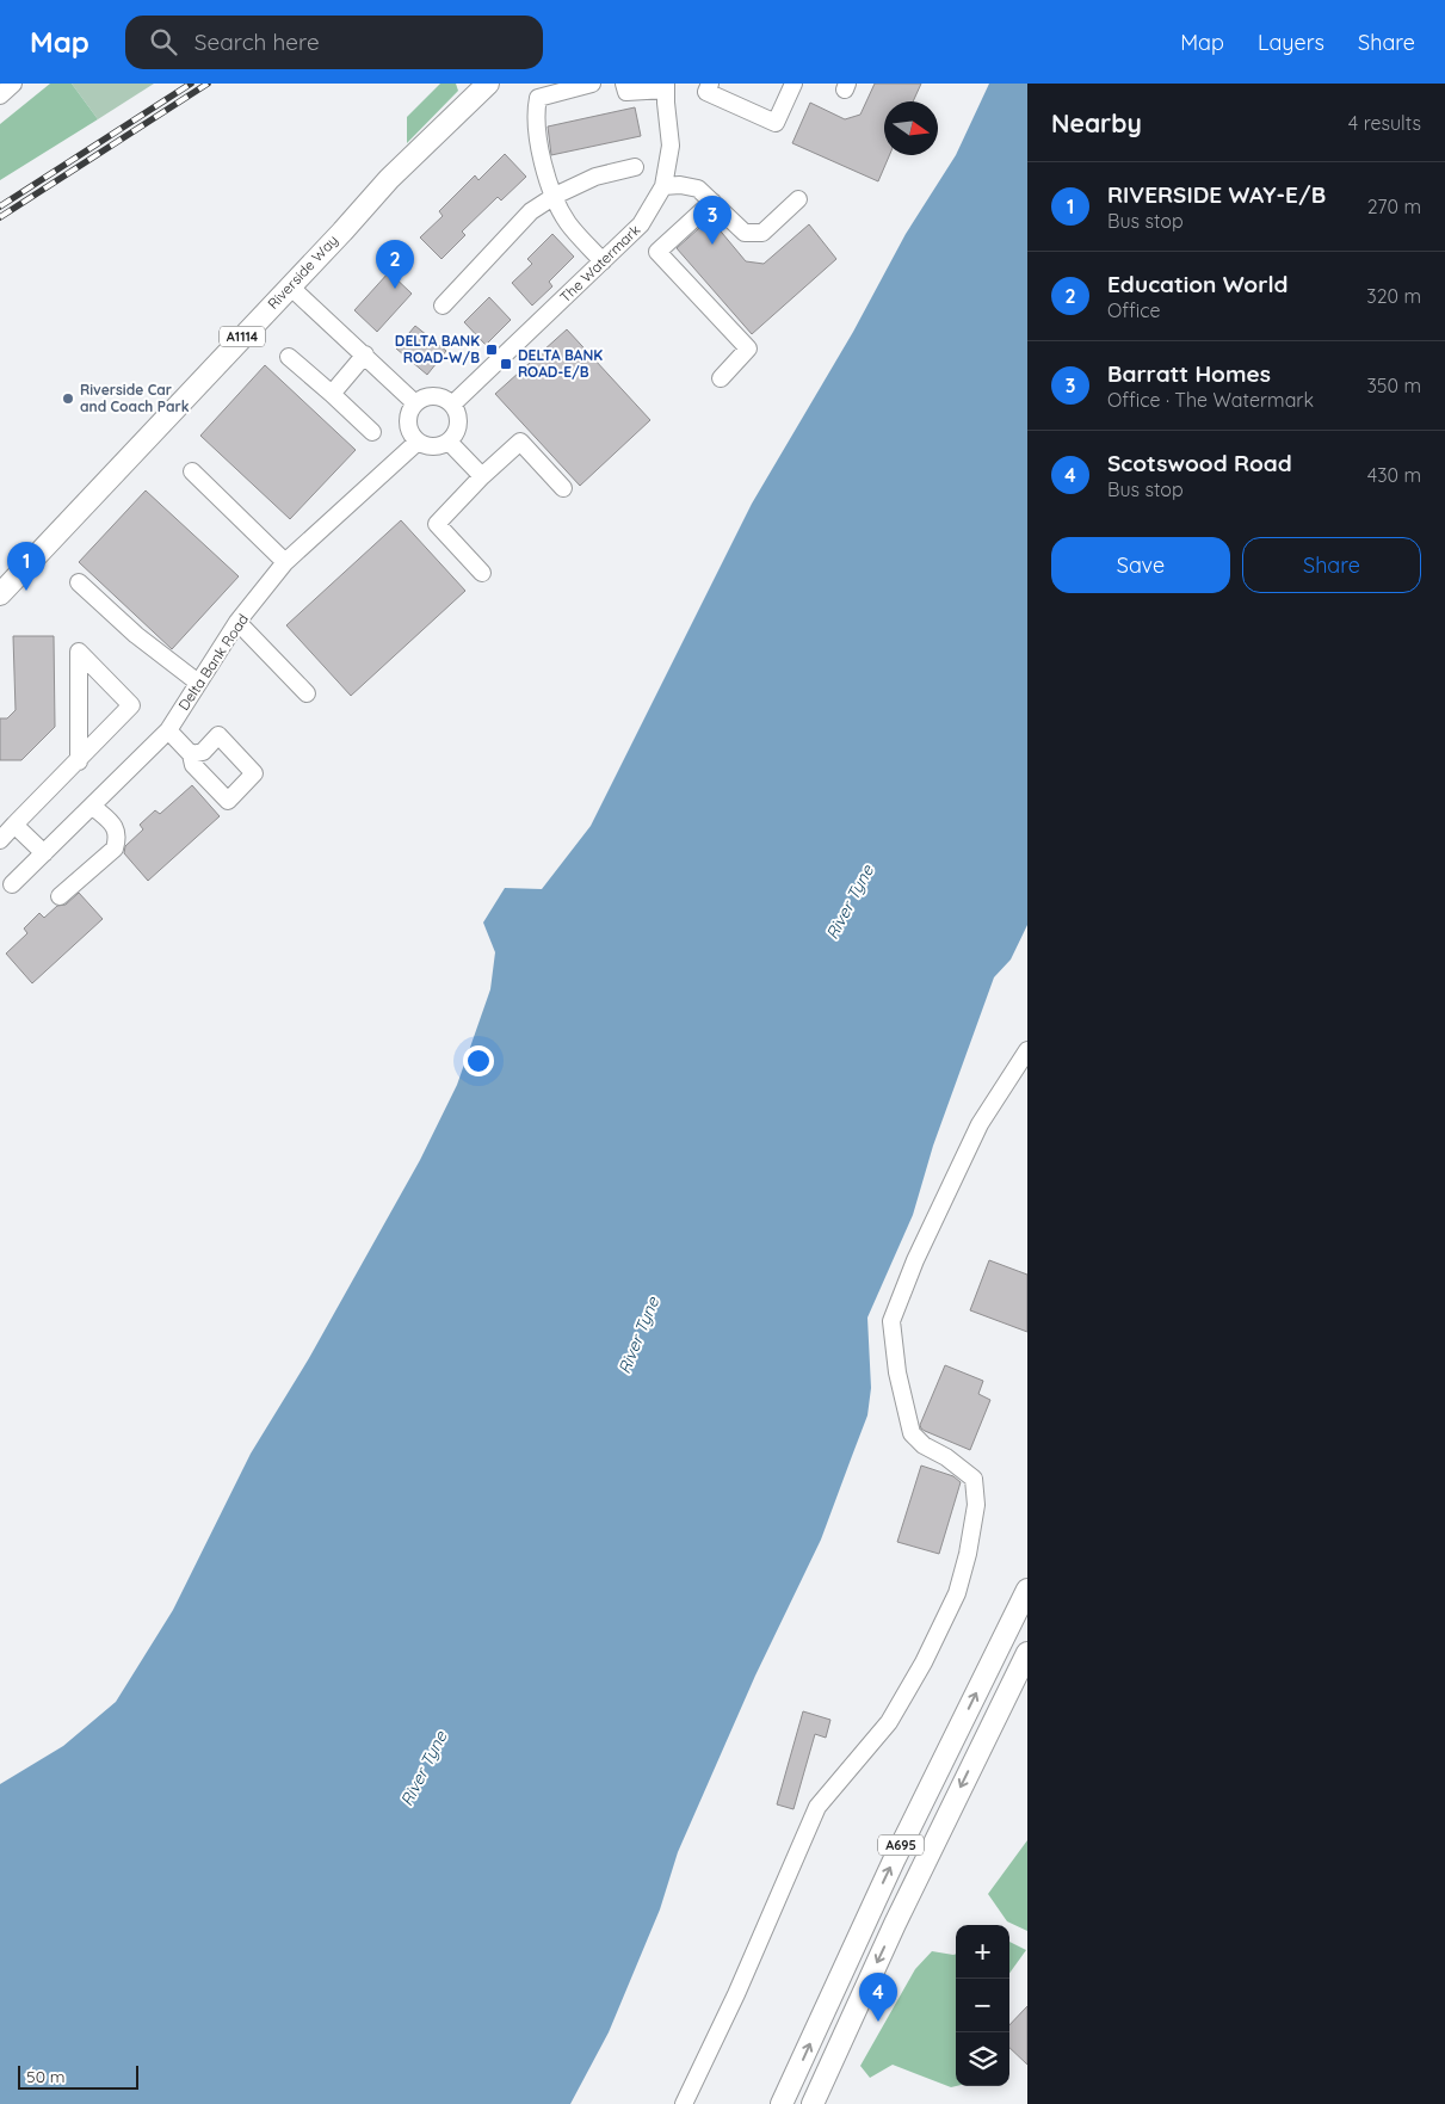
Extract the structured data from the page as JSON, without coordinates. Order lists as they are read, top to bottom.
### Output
{
  "streets": {
    "main road": ["Riverside Way", "A1114", "A695"],
    "street": ["The Watermark", "Delta Bank Road"]
  },
  "crossings": [
    ["The Watermark", "Delta Bank Road"]
  ],
  "water": ["River Tyne"],
  "places": {
    "transit": ["DELTA BANK ROAD-W/B", "DELTA BANK ROAD-E/B"],
    "other": ["Riverside Car and Coach Park"]
  },
  "scale_bar": "50 m",
  "north": "right",
  "page": {
    "header": "Map",
    "search": "Search here",
    "nav": ["Map", "Layers", "Share"],
    "heading": ["Nearby", "4 results"],
    "list": [
      {
        "mark": "1",
        "name": "RIVERSIDE WAY-E/B",
        "note": "Bus stop",
        "value": "270 m"
      },
      {
        "mark": "2",
        "name": "Education World",
        "note": "Office",
        "value": "320 m"
      },
      {
        "mark": "3",
        "name": "Barratt Homes",
        "note": "Office · The Watermark",
        "value": "350 m"
      },
      {
        "mark": "4",
        "name": "Scotswood Road",
        "note": "Bus stop",
        "value": "430 m"
      }
    ],
    "pins": [
      "3",
      "2",
      "1",
      "4"
    ],
    "buttons": ["Save", "Share"],
    "map_buttons": ["+", "−"],
    "scale": "50 m"
  }
}
